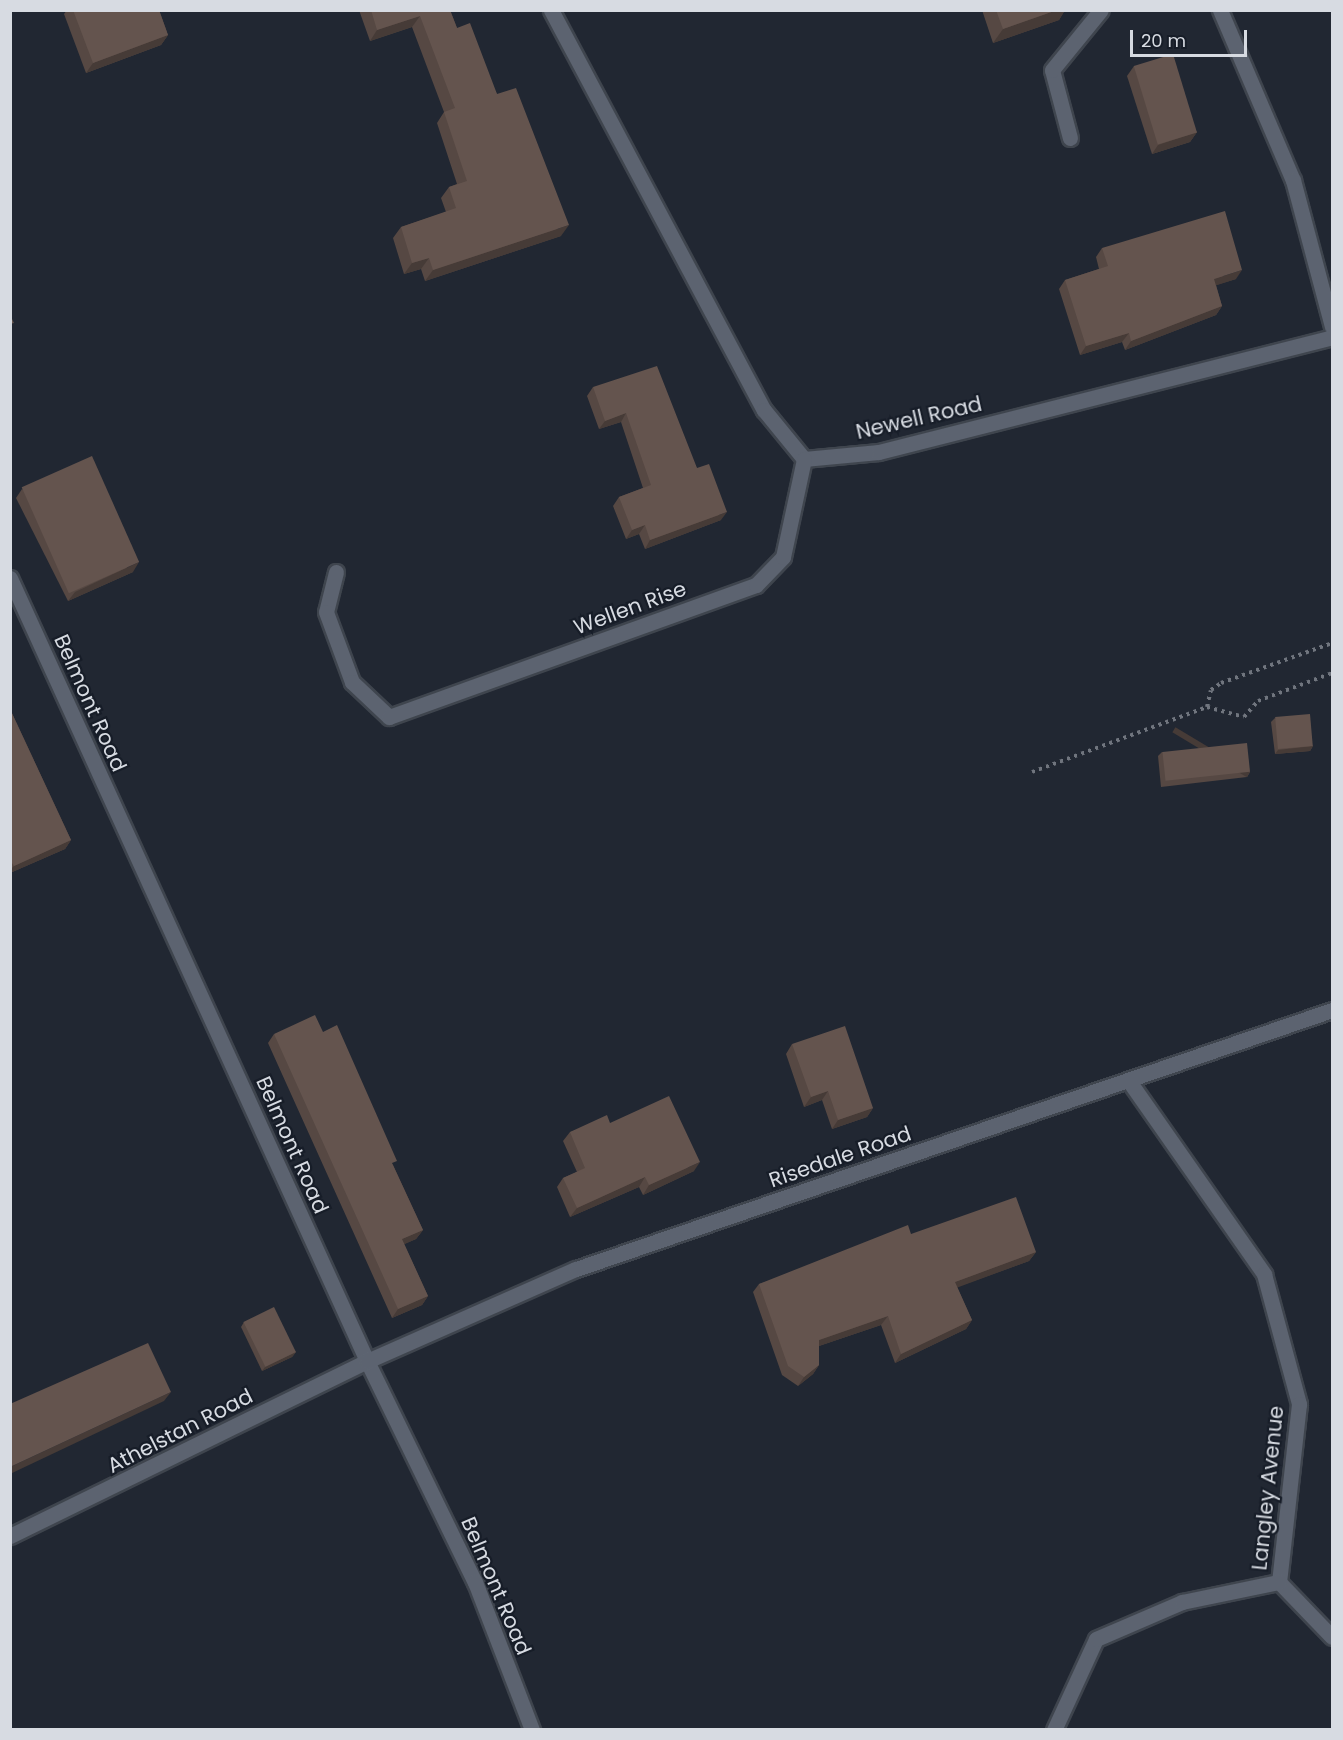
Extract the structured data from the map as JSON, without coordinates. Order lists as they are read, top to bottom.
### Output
{
  "streets": {
    "street": [
      "Newell Road",
      "Wellen Rise",
      "Belmont Road",
      "Risedale Road",
      "Athelstan Road",
      "Langley Avenue"
    ]
  },
  "crossings": [
    ["Newell Road", "Wellen Rise"],
    ["Belmont Road", "Risedale Road"],
    ["Belmont Road", "Athelstan Road"],
    ["Risedale Road", "Athelstan Road"],
    ["Risedale Road", "Langley Avenue"]
  ],
  "scale_bar": "20 m"
}
